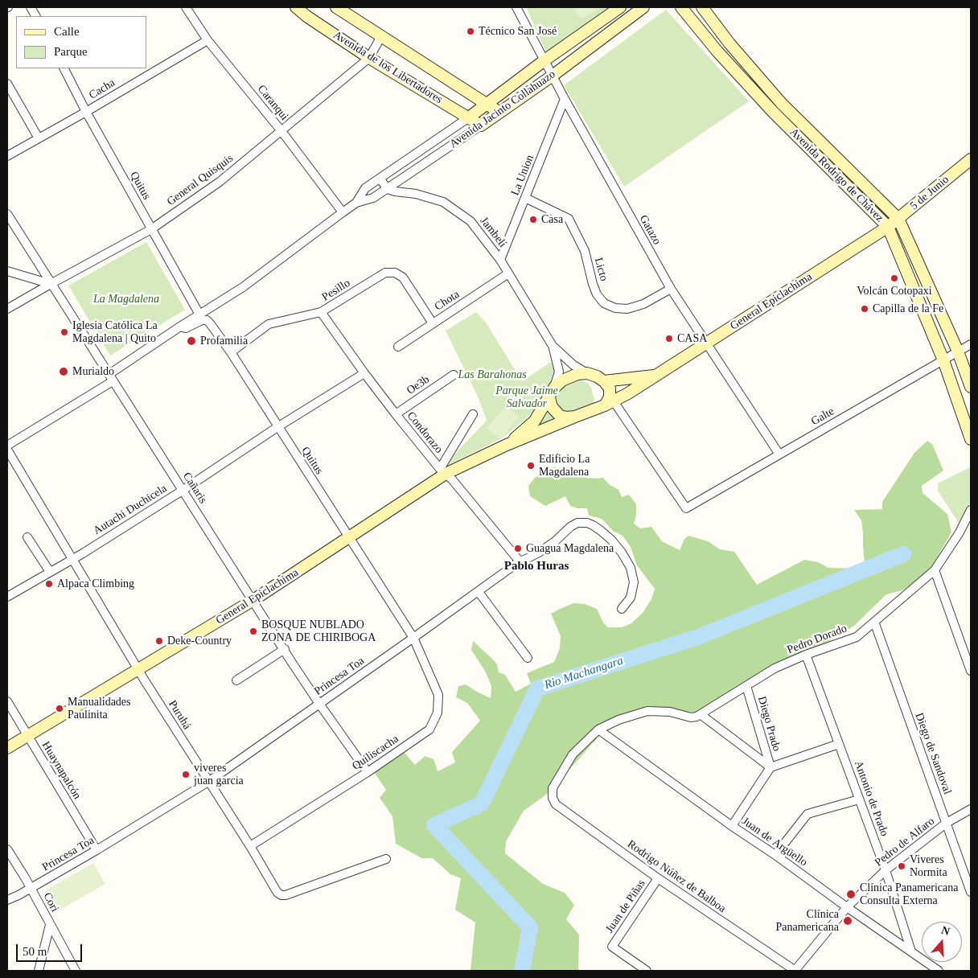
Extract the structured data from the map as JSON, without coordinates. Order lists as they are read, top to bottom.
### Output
{
  "streets": {
    "street": [
      "Avenida de los Libertadores",
      "Cacha",
      "Caranqui",
      "Avenida Jacinto Collahuazo",
      "La Union",
      "Avenida Rodrigo de Chávez",
      "General Quisquis",
      "Quitus",
      "5 de Junio",
      "Gatazo",
      "Jambelí",
      "Licto",
      "Pesillo",
      "Chota",
      "General Epiclachima",
      "Oe3b",
      "Galte",
      "Condorazo",
      "Cañaris",
      "Autachi Duchicela",
      "Pedro Dorado",
      "Princesa Toa",
      "Puruhá",
      "Diego Prado",
      "Quiliscacha",
      "Diego de Sandoval",
      "Huaynapalcón",
      "Antonio de Prado",
      "Juan de Argüello",
      "Pedro de Alfaro",
      "Rodrigo Núñez de Balboa",
      "Cori",
      "Juan de Piñas"
    ]
  },
  "crossings": [
    ["Avenida de los Libertadores", "Avenida Jacinto Collahuazo"],
    ["Avenida de los Libertadores", "General Quisquis"],
    ["Cacha", "Caranqui"],
    ["Cacha", "Quitus"],
    ["Caranqui", "Avenida Jacinto Collahuazo"],
    ["Caranqui", "General Quisquis"],
    ["Avenida Jacinto Collahuazo", "Quitus"],
    ["Avenida Jacinto Collahuazo", "Gatazo"],
    ["Avenida Jacinto Collahuazo", "Jambelí"],
    ["Avenida Jacinto Collahuazo", "Cañaris"],
    ["La Union", "Gatazo"],
    ["La Union", "Jambelí"],
    ["La Union", "Licto"],
    ["Avenida Rodrigo de Chávez", "5 de Junio"],
    ["Avenida Rodrigo de Chávez", "General Epiclachima"],
    ["Avenida Rodrigo de Chávez", "Galte"],
    ["General Quisquis", "Quitus"],
    ["General Quisquis", "Cañaris"],
    ["Quitus", "Pesillo"],
    ["Quitus", "General Epiclachima"],
    ["Quitus", "Autachi Duchicela"],
    ["Quitus", "Princesa Toa"],
    ["Quitus", "Quiliscacha"],
    ["5 de Junio", "General Epiclachima"],
    ["Gatazo", "Licto"],
    ["Gatazo", "General Epiclachima"],
    ["Gatazo", "Galte"],
    ["Jambelí", "Chota"],
    ["Jambelí", "General Epiclachima"],
    ["Jambelí", "Galte"],
    ["Pesillo", "Chota"],
    ["Pesillo", "Condorazo"],
    ["General Epiclachima", "Galte"],
    ["General Epiclachima", "Condorazo"],
    ["General Epiclachima", "Cañaris"],
    ["General Epiclachima", "Puruhá"],
    ["General Epiclachima", "Huaynapalcón"],
    ["Oe3b", "Condorazo"],
    ["Condorazo", "Autachi Duchicela"],
    ["Condorazo", "Princesa Toa"],
    ["Cañaris", "Autachi Duchicela"],
    ["Cañaris", "Princesa Toa"],
    ["Cañaris", "Quiliscacha"],
    ["Autachi Duchicela", "Puruhá"],
    ["Pedro Dorado", "Diego Prado"],
    ["Pedro Dorado", "Diego de Sandoval"],
    ["Pedro Dorado", "Antonio de Prado"],
    ["Princesa Toa", "Puruhá"],
    ["Princesa Toa", "Quiliscacha"],
    ["Princesa Toa", "Huaynapalcón"],
    ["Princesa Toa", "Cori"],
    ["Puruhá", "Quiliscacha"],
    ["Diego de Sandoval", "Pedro de Alfaro"],
    ["Antonio de Prado", "Juan de Argüello"],
    ["Antonio de Prado", "Pedro de Alfaro"],
    ["Juan de Argüello", "Pedro de Alfaro"],
    ["Juan de Argüello", "Rodrigo Núñez de Balboa"],
    ["Pedro de Alfaro", "Rodrigo Núñez de Balboa"],
    ["Rodrigo Núñez de Balboa", "Juan de Piñas"]
  ],
  "districts": ["Pablo Huras"],
  "water": ["Rio Machangara"],
  "parks": ["La Magdalena", "Las Barahonas", "Parque Jaime Salvador"],
  "places": [
    "Técnico San José",
    "Casa",
    "Volcán Cotopaxi",
    "Capilla de la Fe",
    "Iglesia Católica La Magdalena | Quito",
    "CASA",
    "Profamilia",
    "Murialdo",
    "Edificio La Magdalena",
    "Guagua Magdalena",
    "Alpaca Climbing",
    "BOSQUE NUBLADO ZONA DE CHIRIBOGA",
    "Deke-Country",
    "Manualidades Paulinita",
    "viveres juan garcia",
    "Viveres Normita",
    "Clínica Panamericana Consulta Externa",
    "Clínica Panamericana"
  ],
  "legend": ["Calle", "Parque"],
  "scale_bar": "50 m",
  "north": "top"
}
